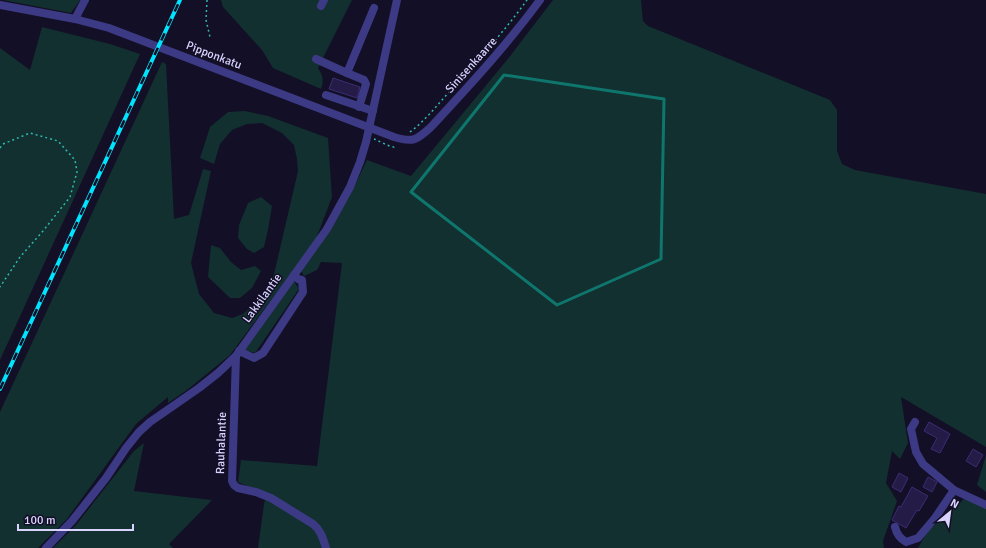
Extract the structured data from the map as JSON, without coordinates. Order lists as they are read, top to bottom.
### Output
{
  "streets": {
    "street": [
      "Pipponkatu",
      "Sinisenkaarre",
      "Lakkilantie",
      "Rauhalantie"
    ]
  },
  "crossings": [
    ["Pipponkatu", "Sinisenkaarre"],
    ["Pipponkatu", "Lakkilantie"],
    ["Lakkilantie", "Rauhalantie"]
  ],
  "scale_bar": "100 m",
  "north": "top right"
}
